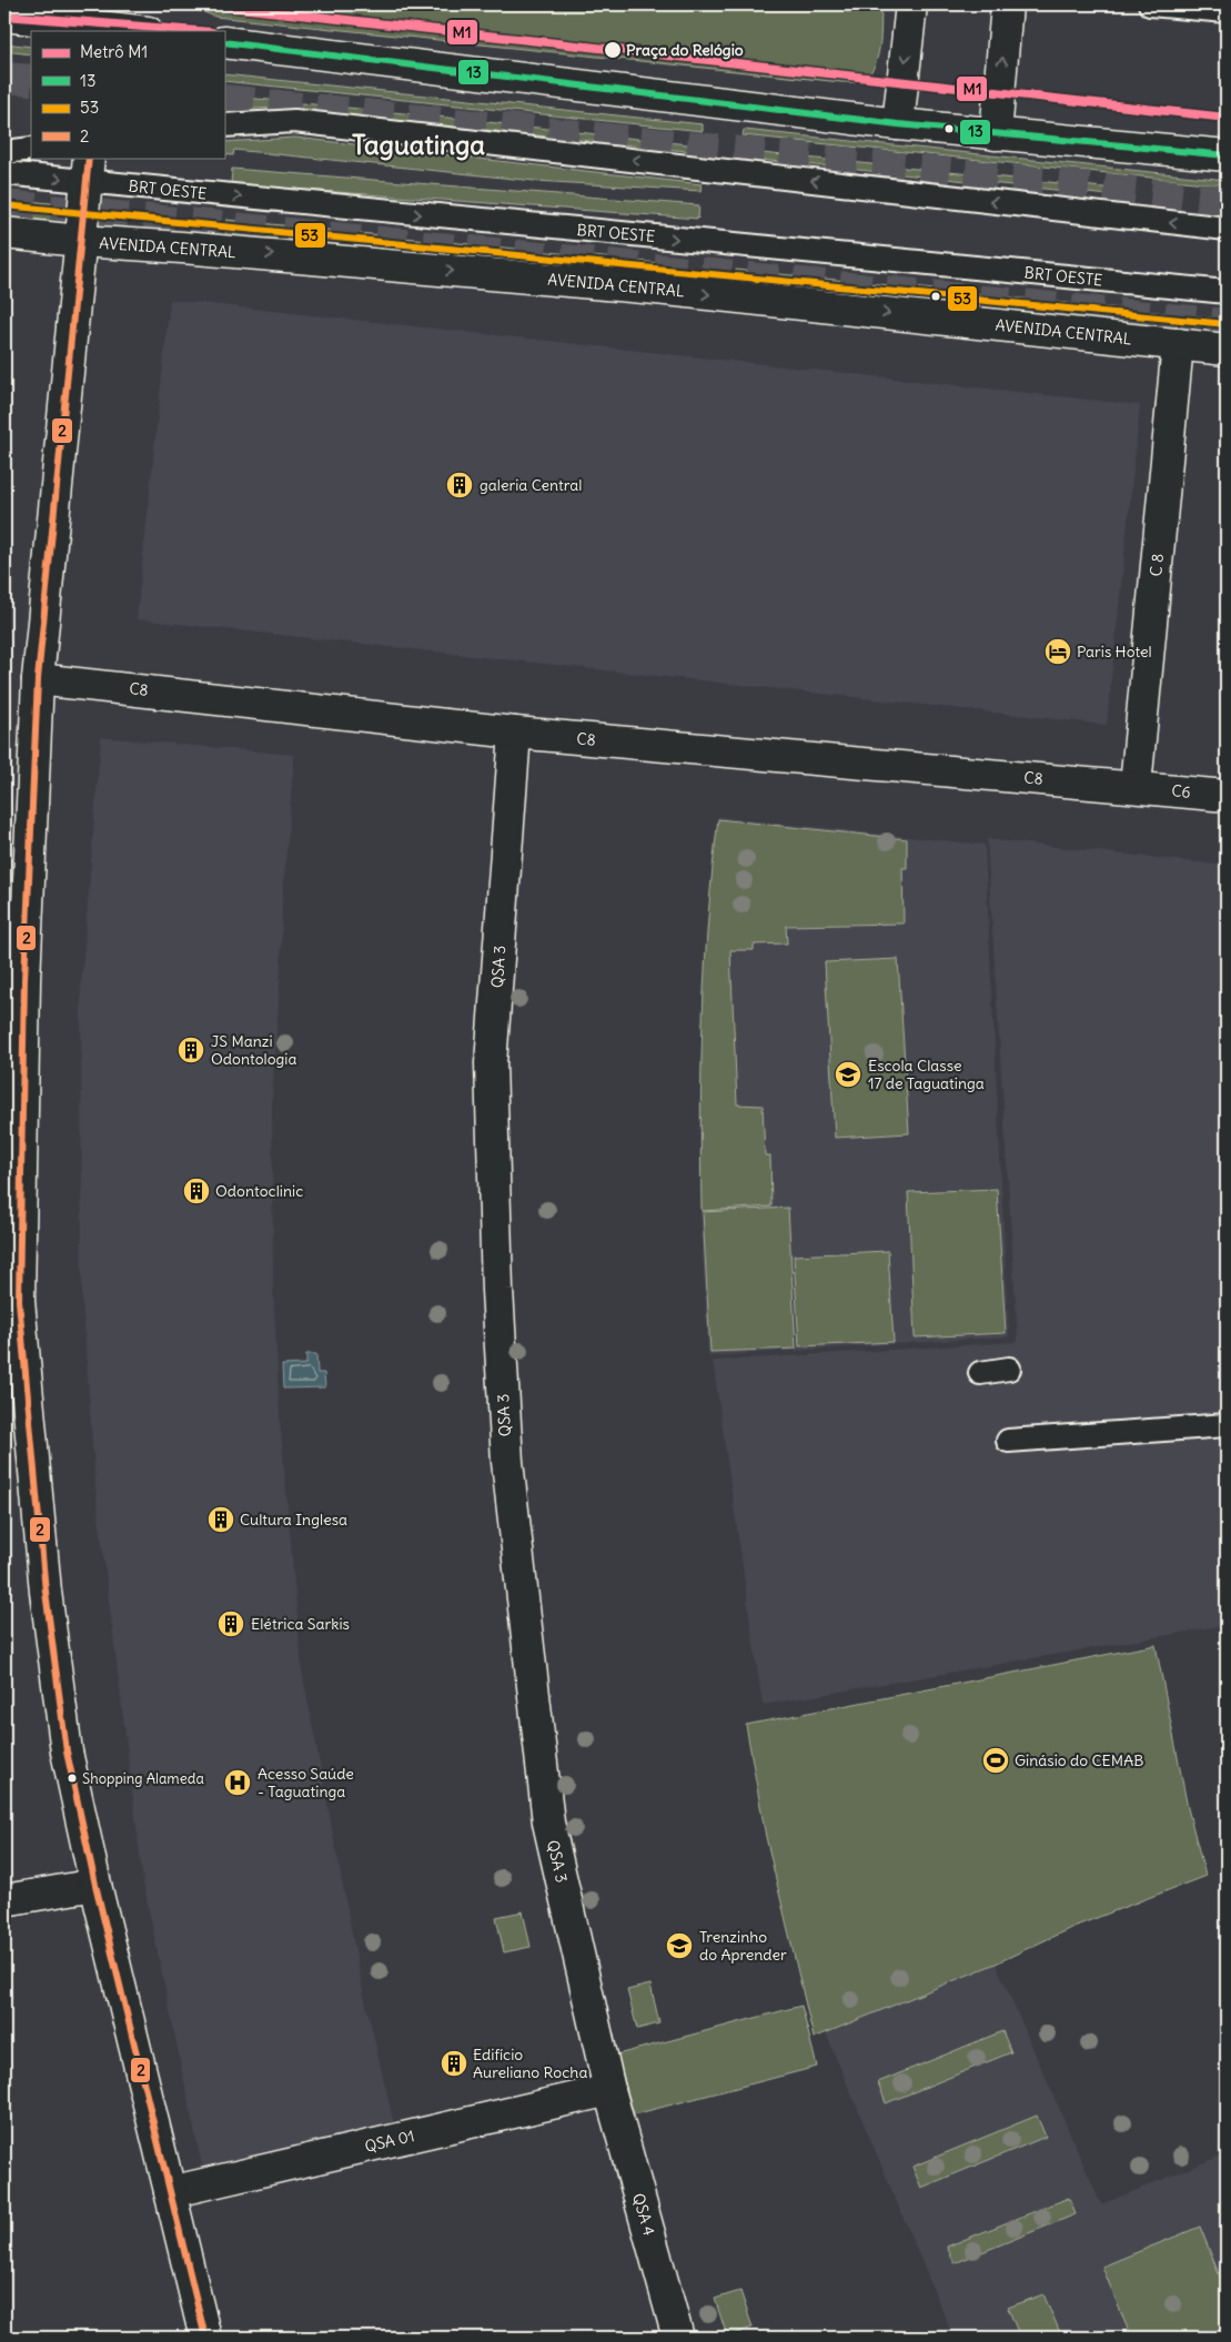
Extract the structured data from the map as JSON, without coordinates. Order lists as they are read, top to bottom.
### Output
{
  "streets": {
    "main road": [
      "AVENIDA CENTRAL",
      "C 8",
      "C8",
      "C6",
      "QSA 3",
      "QSA 01",
      "QSA 4"
    ],
    "lane": ["BRT OESTE"]
  },
  "crossings": [
    ["AVENIDA CENTRAL", "C 8"],
    ["C 8", "C8"],
    ["C 8", "C6"],
    ["C8", "C6"],
    ["C8", "QSA 3"],
    ["QSA 3", "QSA 01"],
    ["QSA 3", "QSA 4"],
    ["QSA 01", "QSA 4"]
  ],
  "districts": ["Taguatinga"],
  "places": {
    "other": ["Praça do Relógio", "Shopping Alameda"],
    "building": [
      "galeria Central",
      "JS Manzi Odontologia",
      "Odontoclinic",
      "Cultura Inglesa",
      "Elétrica Sarkis",
      "Edifício Aureliano Rocha"
    ],
    "hotel": ["Paris Hotel"],
    "school or university": ["Escola Classe 17 de Taguatinga", "Trenzinho do Aprender"],
    "sports": ["Ginásio do CEMAB"],
    "hospital": ["Acesso Saúde - Taguatinga"]
  },
  "lines": [
    "metro line M1",
    "transit line 13",
    "transit line 2",
    "transit line 53"
  ],
  "legend": [
    "Metrô M1",
    "13",
    "53",
    "2"
  ]
}
